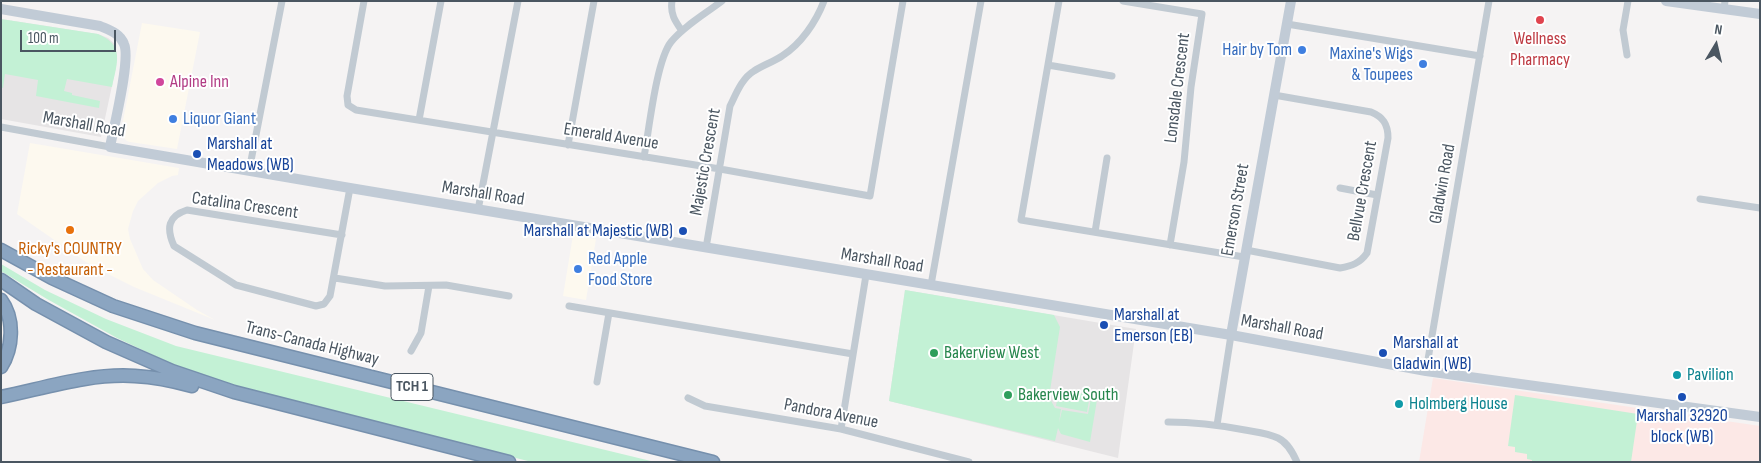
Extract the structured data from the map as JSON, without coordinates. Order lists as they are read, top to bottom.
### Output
{
  "streets": {
    "highway": ["Trans-Canada Highway", "TCH 1"],
    "main road": ["Marshall Road", "Emerson Street"],
    "street": [
      "Lonsdale Crescent",
      "Emerald Avenue",
      "Majestic Crescent",
      "Gladwin Road",
      "Bellvue Crescent",
      "Catalina Crescent",
      "Pandora Avenue"
    ]
  },
  "crossings": [
    ["Lonsdale Crescent", "Bellvue Crescent"],
    ["Marshall Road", "Majestic Crescent"],
    ["Marshall Road", "Gladwin Road"],
    ["Marshall Road", "Catalina Crescent"],
    ["Marshall Road", "Emerson Street"],
    ["Emerald Avenue", "Majestic Crescent"],
    ["Bellvue Crescent", "Emerson Street"]
  ],
  "places": [
    "Wellness Pharmacy",
    "Hair by Tom",
    "Maxine's Wigs & Toupees",
    "Alpine Inn",
    "Liquor Giant",
    "Marshall at Meadows (WB)",
    "Ricky's COUNTRY - Restaurant -",
    "Marshall at Majestic (WB)",
    "Red Apple Food Store",
    "Marshall at Emerson (EB)",
    "Bakerview West",
    "Marshall at Gladwin (WB)",
    "Pavilion",
    "Bakerview South",
    "Marshall 32920 block (WB)",
    "Holmberg House"
  ],
  "scale_bar": "100 m",
  "north": "top"
}
